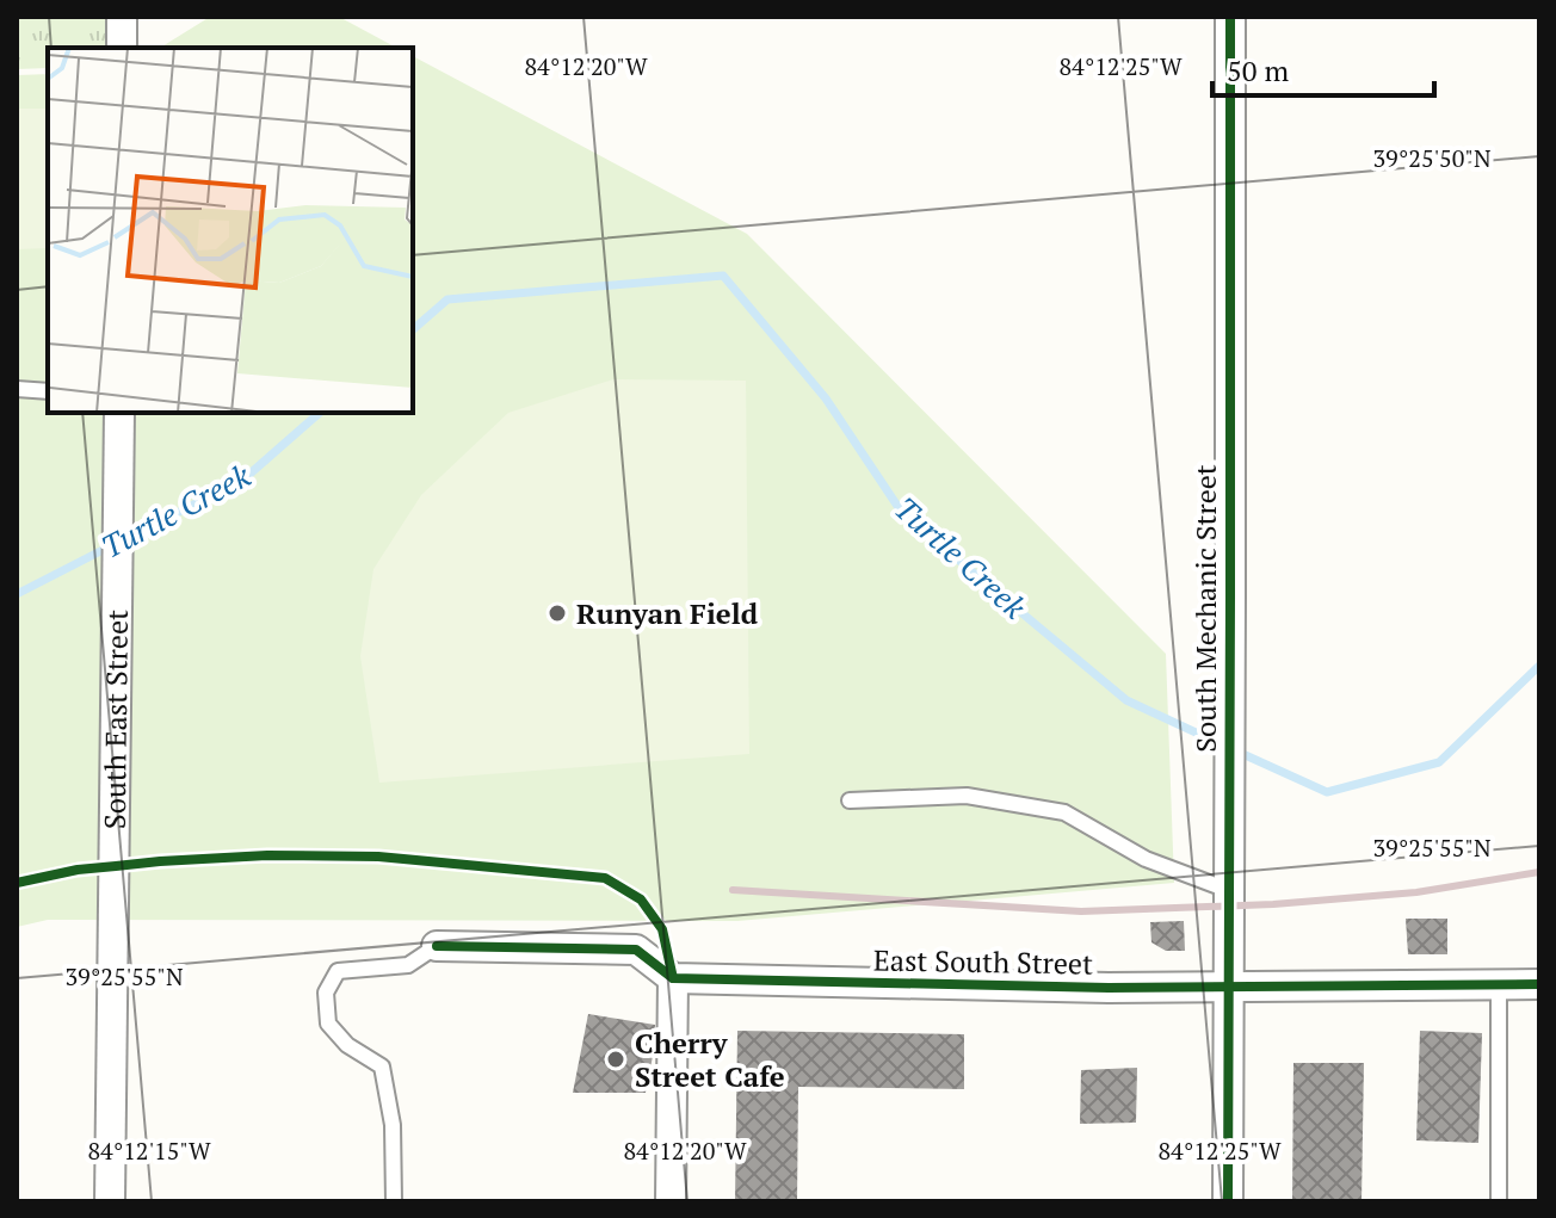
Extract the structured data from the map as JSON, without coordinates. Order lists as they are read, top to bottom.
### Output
{
  "streets": {
    "street": ["South Mechanic Street", "South East Street", "East South Street"]
  },
  "crossings": [
    ["South Mechanic Street", "East South Street"]
  ],
  "water": ["Turtle Creek"],
  "places": ["Runyan Field", "Cherry Street Cafe"],
  "scale_bar": "50 m",
  "coordinates": [
    "84°12'20\"W",
    "84°12'25\"W",
    "39°25'50\"N",
    "39°25'55\"N",
    "84°12'15\"W"
  ]
}
